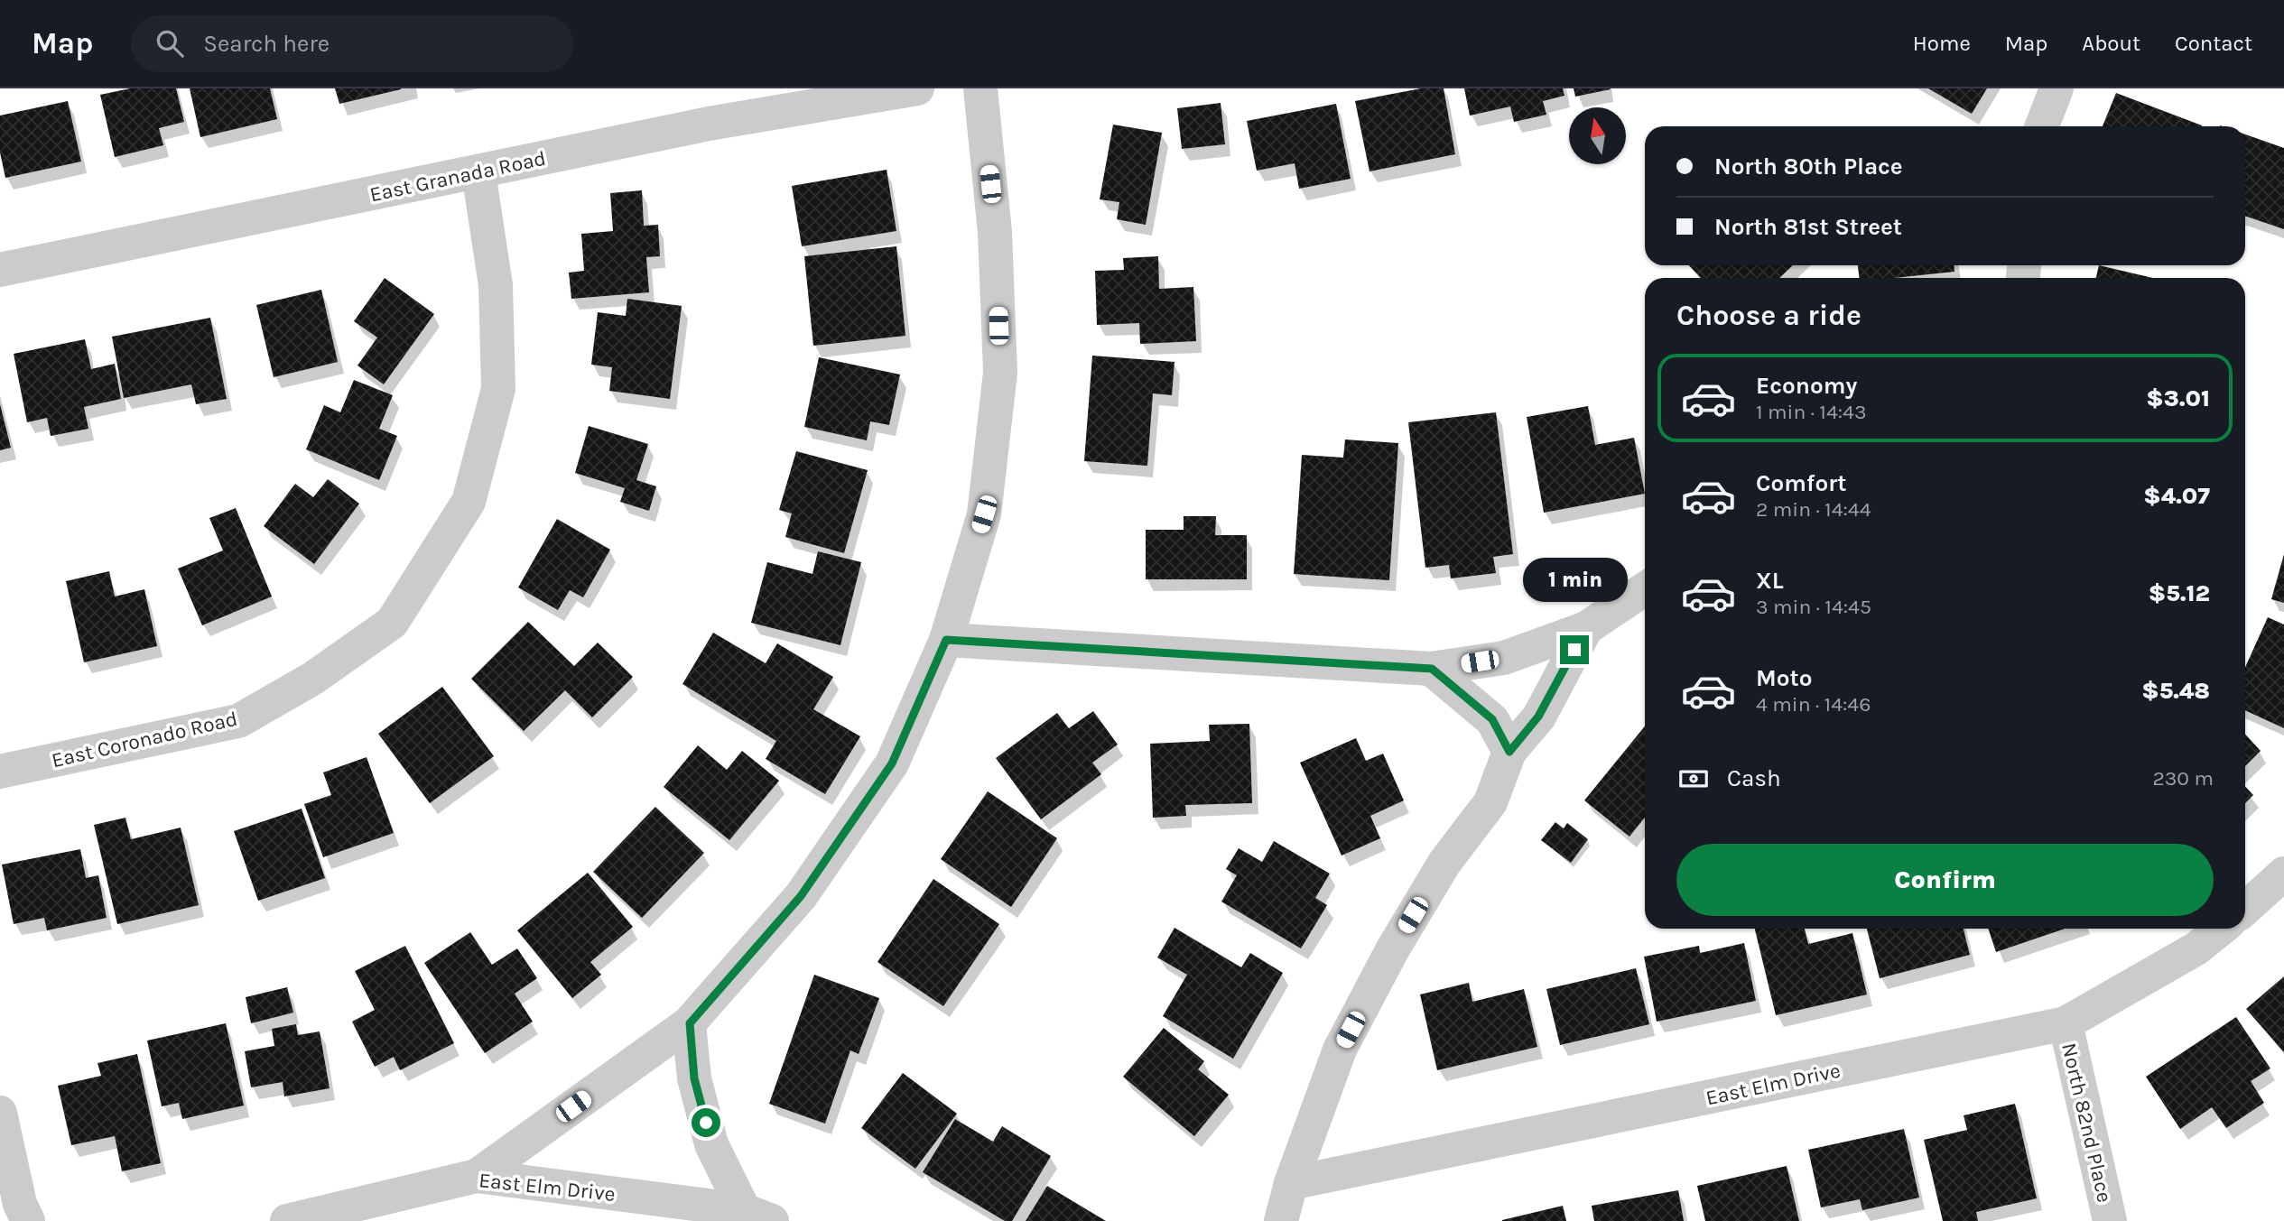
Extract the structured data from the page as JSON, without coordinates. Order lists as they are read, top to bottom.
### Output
{
  "streets": {
    "street": [
      "East Granada Road",
      "East Coronado Road",
      "East Elm Drive",
      "North 82nd Place"
    ]
  },
  "crossings": [
    ["East Granada Road", "East Coronado Road"],
    ["East Elm Drive", "North 82nd Place"]
  ],
  "north": "top",
  "page": {
    "header": "Map",
    "search": "Search here",
    "nav": [
      "Home",
      "Map",
      "About",
      "Contact"
    ],
    "banner": ["North 80th Place", "North 81st Street"],
    "heading": "Choose a ride",
    "list": [
      {
        "name": "Economy",
        "note": "1 min · 14:43",
        "value": "$3.01"
      },
      {
        "name": "Comfort",
        "note": "2 min · 14:44",
        "value": "$4.07"
      },
      {
        "name": "XL",
        "note": "3 min · 14:45",
        "value": "$5.12"
      },
      {
        "name": "Moto",
        "note": "4 min · 14:46",
        "value": "$5.48"
      }
    ],
    "bubble": "1 min",
    "pay": ["Cash", "230 m"],
    "buttons": "Confirm"
  }
}
